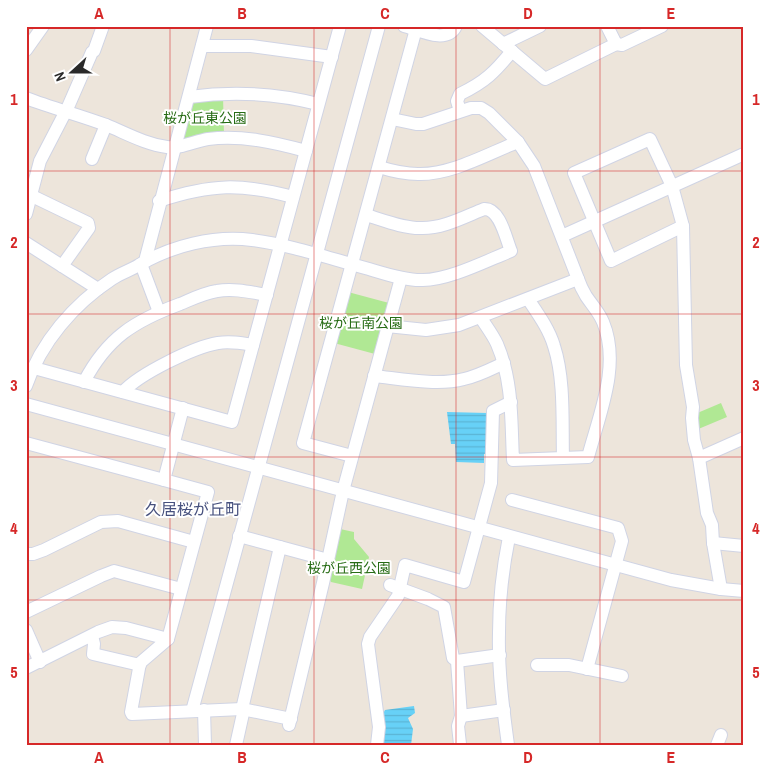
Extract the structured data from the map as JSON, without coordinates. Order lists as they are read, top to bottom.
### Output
{
  "districts": ["久居桜が丘町"],
  "parks": ["桜が丘東公園", "桜が丘南公園", "桜が丘西公園"],
  "north": "left",
  "grid": {
    "columns": [
      "A",
      "B",
      "C",
      "D",
      "E"
    ],
    "rows": [
      "1",
      "2",
      "3",
      "4",
      "5"
    ]
  }
}
